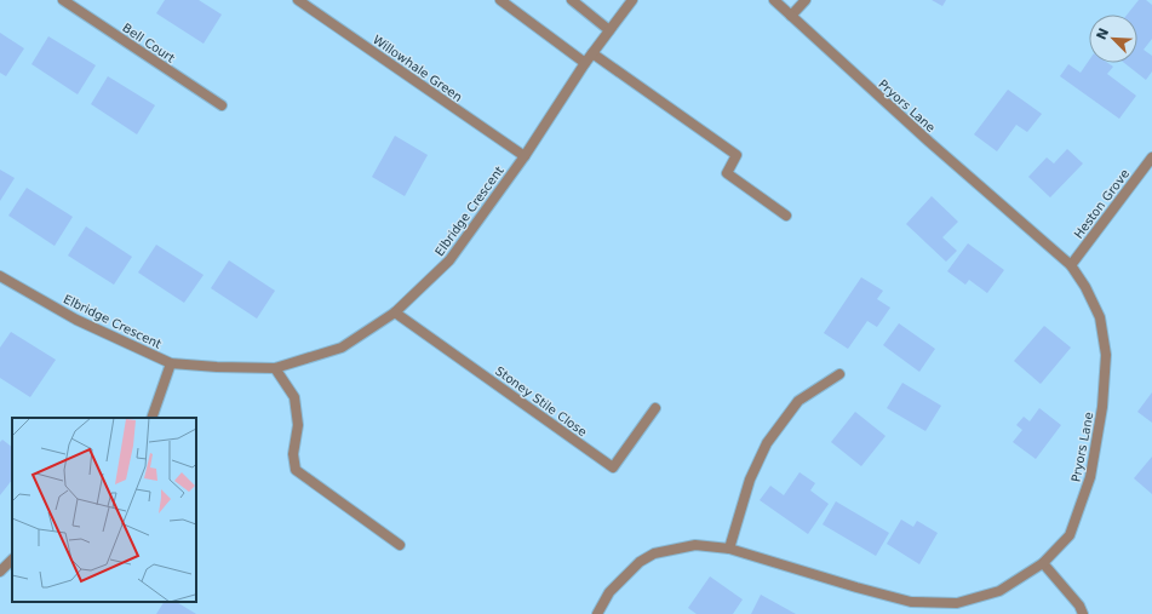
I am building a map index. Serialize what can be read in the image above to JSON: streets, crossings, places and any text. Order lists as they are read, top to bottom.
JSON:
{
  "streets": {
    "street": [
      "Bell Court",
      "Willowhale Green",
      "Pryors Lane",
      "Heston Grove",
      "Elbridge Crescent",
      "Stoney Stile Close"
    ]
  },
  "crossings": [
    ["Willowhale Green", "Elbridge Crescent"],
    ["Pryors Lane", "Heston Grove"],
    ["Elbridge Crescent", "Stoney Stile Close"]
  ],
  "north": "top left"
}
